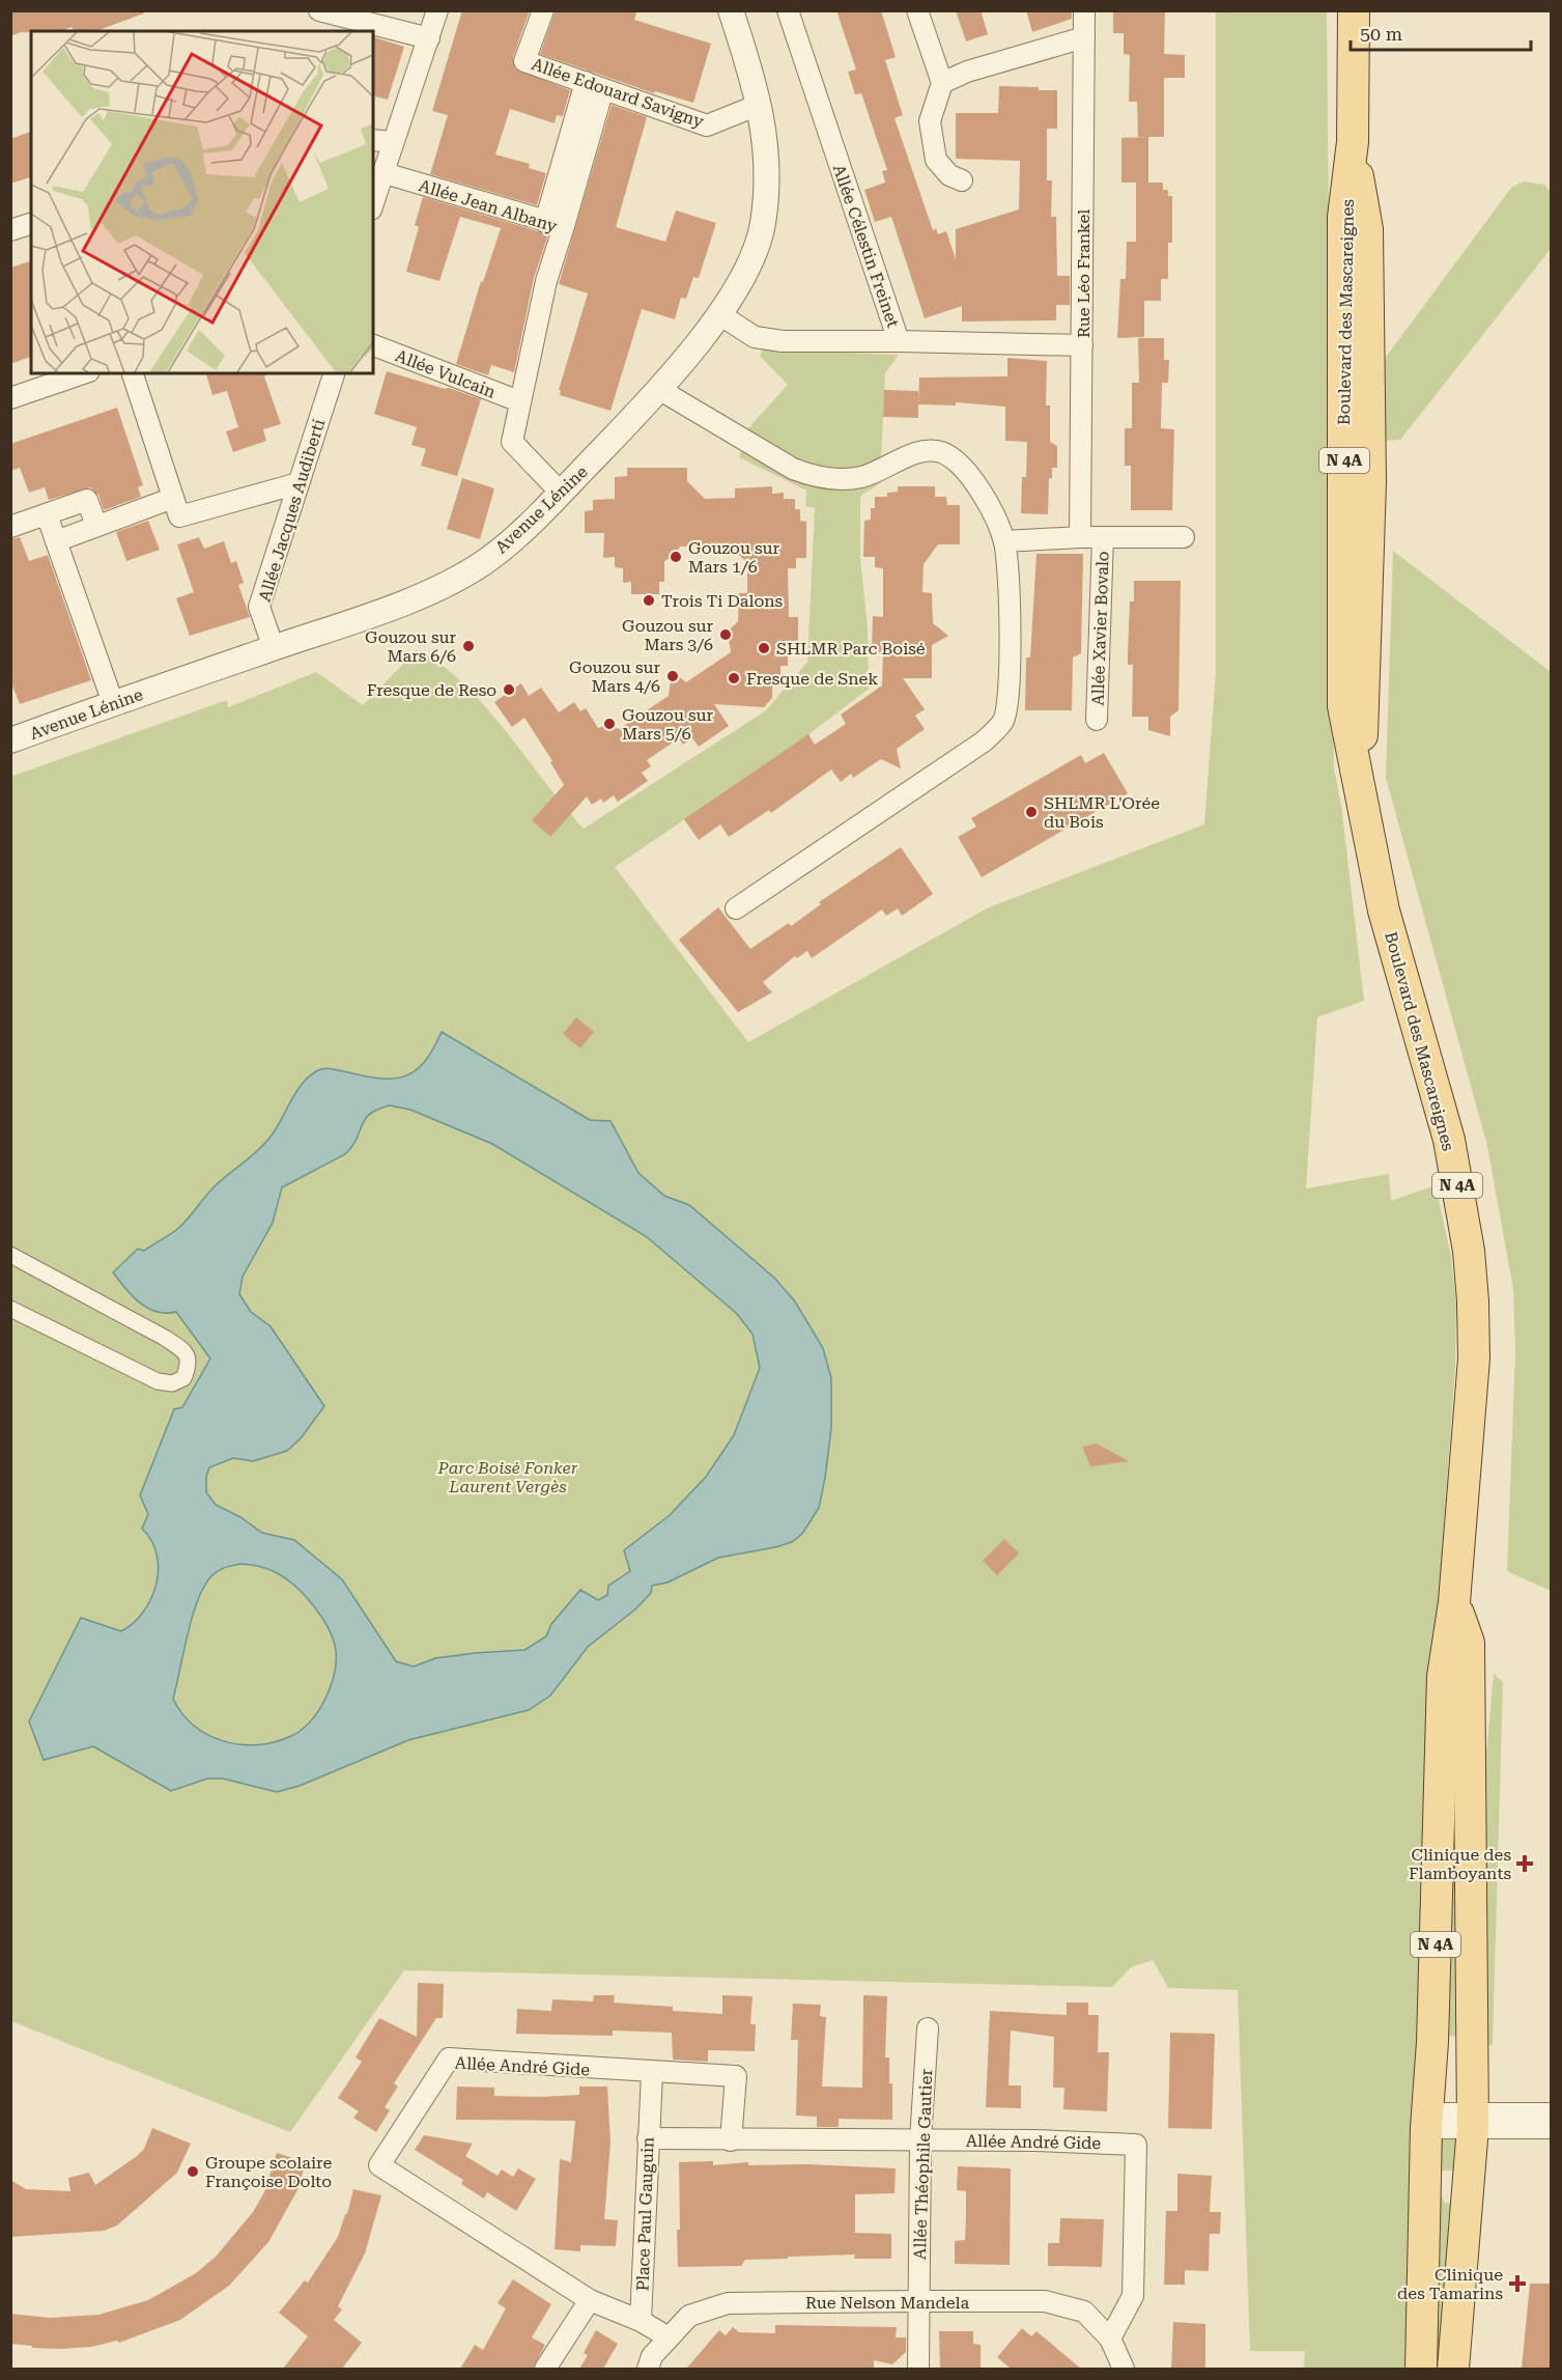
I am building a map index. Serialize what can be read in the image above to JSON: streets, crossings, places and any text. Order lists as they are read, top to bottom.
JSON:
{
  "streets": {
    "main road": ["Boulevard des Mascareignes", "N 4A"],
    "street": [
      "Allée Edouard Savigny",
      "Allée Jean Albany",
      "Allée Célestin Freinet",
      "Rue Léo Frankel",
      "Allée Vulcain",
      "Avenue Lénine",
      "Allée Jacques Audiberti",
      "Allée Xavier Bovalo",
      "Allée André Gide",
      "Allée Théophile Gautier",
      "Place Paul Gauguin",
      "Rue Nelson Mandela"
    ]
  },
  "crossings": [
    ["Allée Edouard Savigny", "Avenue Lénine"],
    ["Allée Jean Albany", "Allée Vulcain"],
    ["Allée Jean Albany", "Avenue Lénine"],
    ["Allée Célestin Freinet", "Rue Léo Frankel"],
    ["Rue Léo Frankel", "Allée Xavier Bovalo"],
    ["Boulevard des Mascareignes", "N 4A"],
    ["Avenue Lénine", "Allée Jacques Audiberti"],
    ["Allée André Gide", "Allée Théophile Gautier"],
    ["Allée André Gide", "Place Paul Gauguin"],
    ["Allée André Gide", "Rue Nelson Mandela"],
    ["Allée Théophile Gautier", "Rue Nelson Mandela"]
  ],
  "parks": ["Parc Boisé Fonker Laurent Vergès"],
  "places": {
    "other": [
      "Gouzou sur Mars 1/6",
      "Trois Ti Dalons",
      "Gouzou sur Mars 3/6",
      "Gouzou sur Mars 6/6",
      "SHLMR Parc Boisé",
      "Gouzou sur Mars 4/6",
      "Fresque de Snek",
      "Fresque de Reso",
      "Gouzou sur Mars 5/6",
      "SHLMR L'Orée du Bois",
      "Groupe scolaire Françoise Dolto"
    ],
    "health": ["Clinique des Flamboyants", "Clinique des Tamarins"]
  },
  "scale_bar": "50 m"
}
